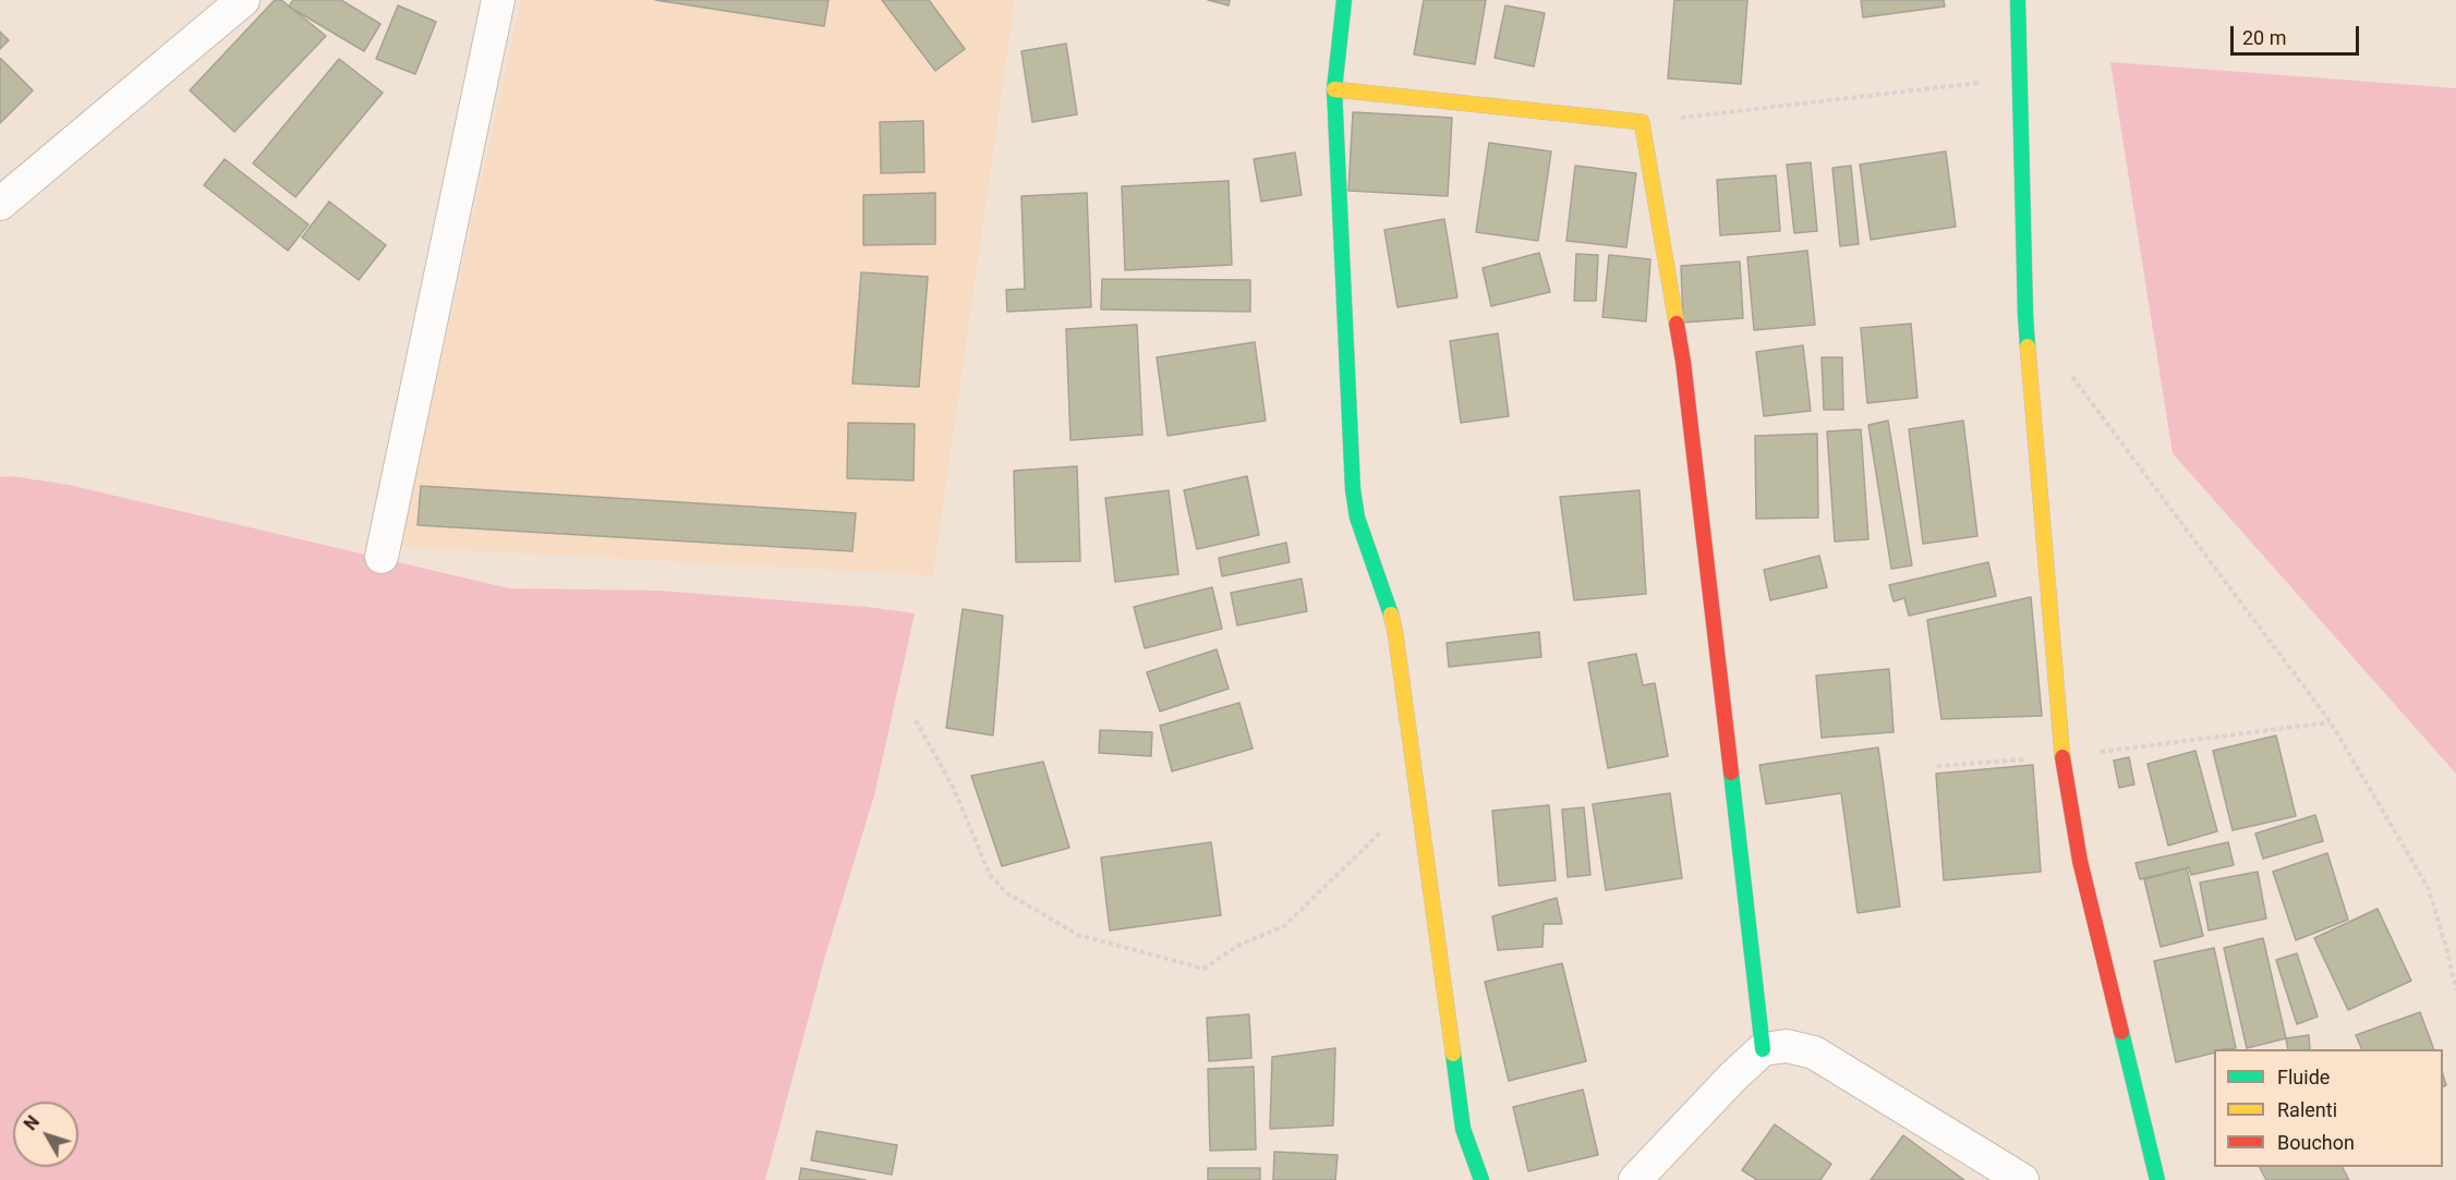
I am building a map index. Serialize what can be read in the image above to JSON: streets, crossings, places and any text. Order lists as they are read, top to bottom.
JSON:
{
  "legend": ["Fluide", "Ralenti", "Bouchon"],
  "scale_bar": "20 m",
  "north": "top left"
}
